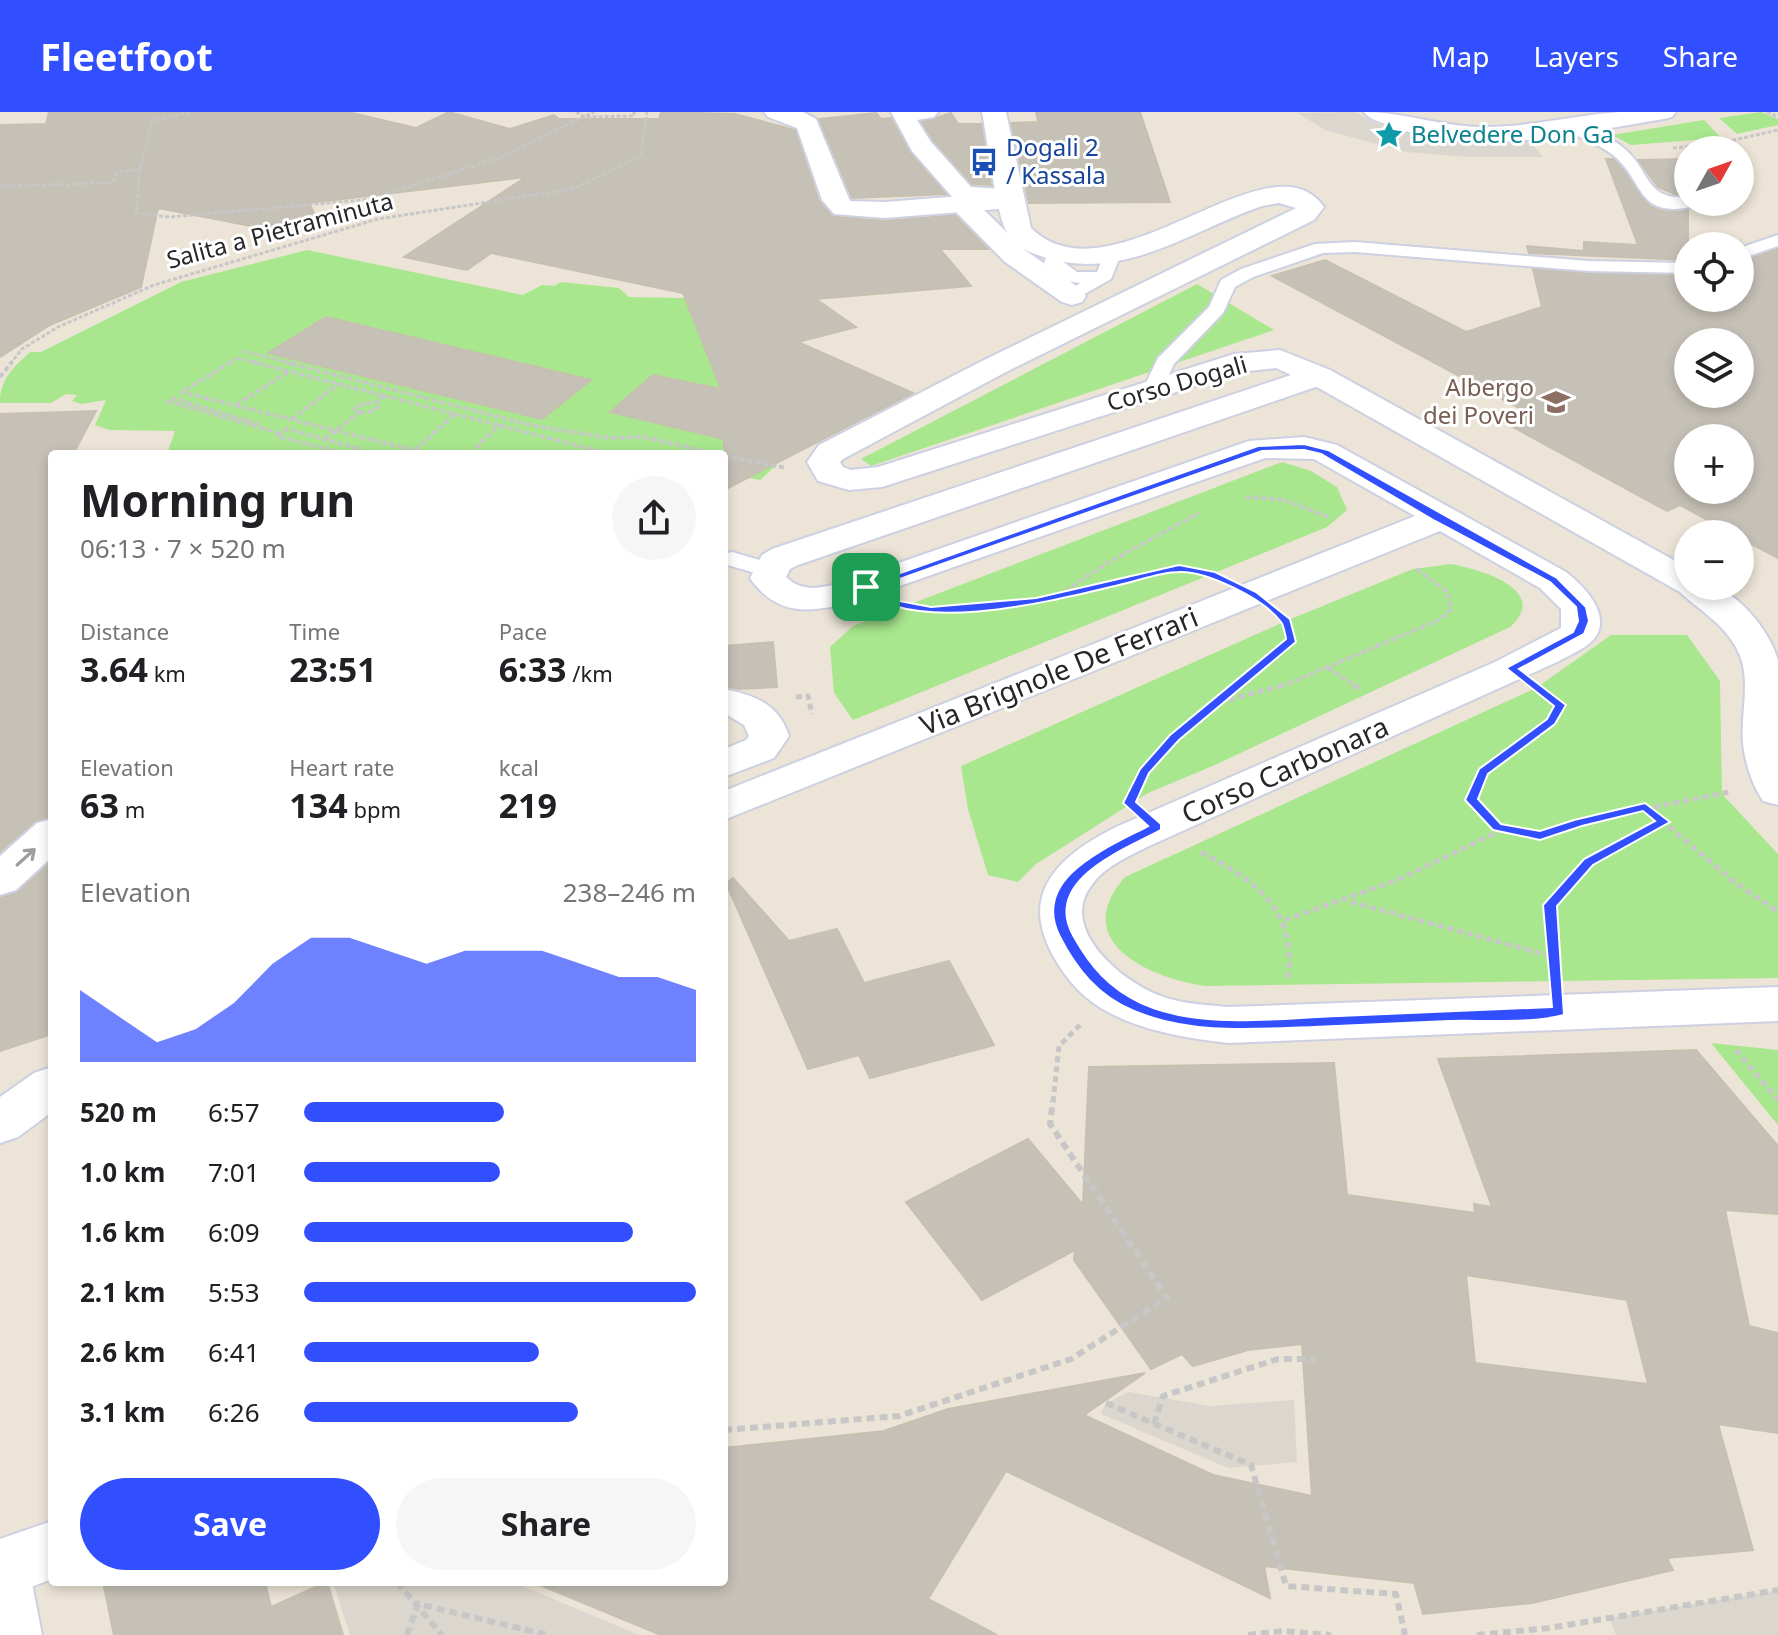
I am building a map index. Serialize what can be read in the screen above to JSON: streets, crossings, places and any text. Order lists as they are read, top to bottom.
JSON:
{
  "streets": {
    "street": ["Corso Dogali", "Via Brignole De Ferrari", "Corso Carbonara"],
    "path": ["Salita a Pietraminuta"]
  },
  "crossings": [
    ["Via Brignole De Ferrari", "Corso Carbonara"]
  ],
  "places": {
    "place": ["Belvedere Don Ga"],
    "bus stop": ["Dogali 2 / Kassala"],
    "school or university": ["Albergo dei Poveri"]
  },
  "north": "top right",
  "page": {
    "header": "Fleetfoot",
    "nav": ["Map", "Layers", "Share"],
    "map_buttons": ["+", "−"],
    "heading": ["Morning run", "06:13 · 7 × 520 m"],
    "stats": [
      ["Distance", "3.64 km"],
      ["Time", "23:51"],
      ["Pace", "6:33 /km"],
      ["Elevation", "63 m"],
      ["Heart rate", "134 bpm"],
      ["kcal", "219"]
    ],
    "chart": ["Elevation", "238–246 m"],
    "list": [
      {
        "name": "520 m",
        "note": "6:57"
      },
      {
        "name": "1.0 km",
        "note": "7:01"
      },
      {
        "name": "1.6 km",
        "note": "6:09"
      },
      {
        "name": "2.1 km",
        "note": "5:53"
      },
      {
        "name": "2.6 km",
        "note": "6:41"
      },
      {
        "name": "3.1 km",
        "note": "6:26"
      }
    ],
    "buttons": ["Save", "Share"]
  }
}
